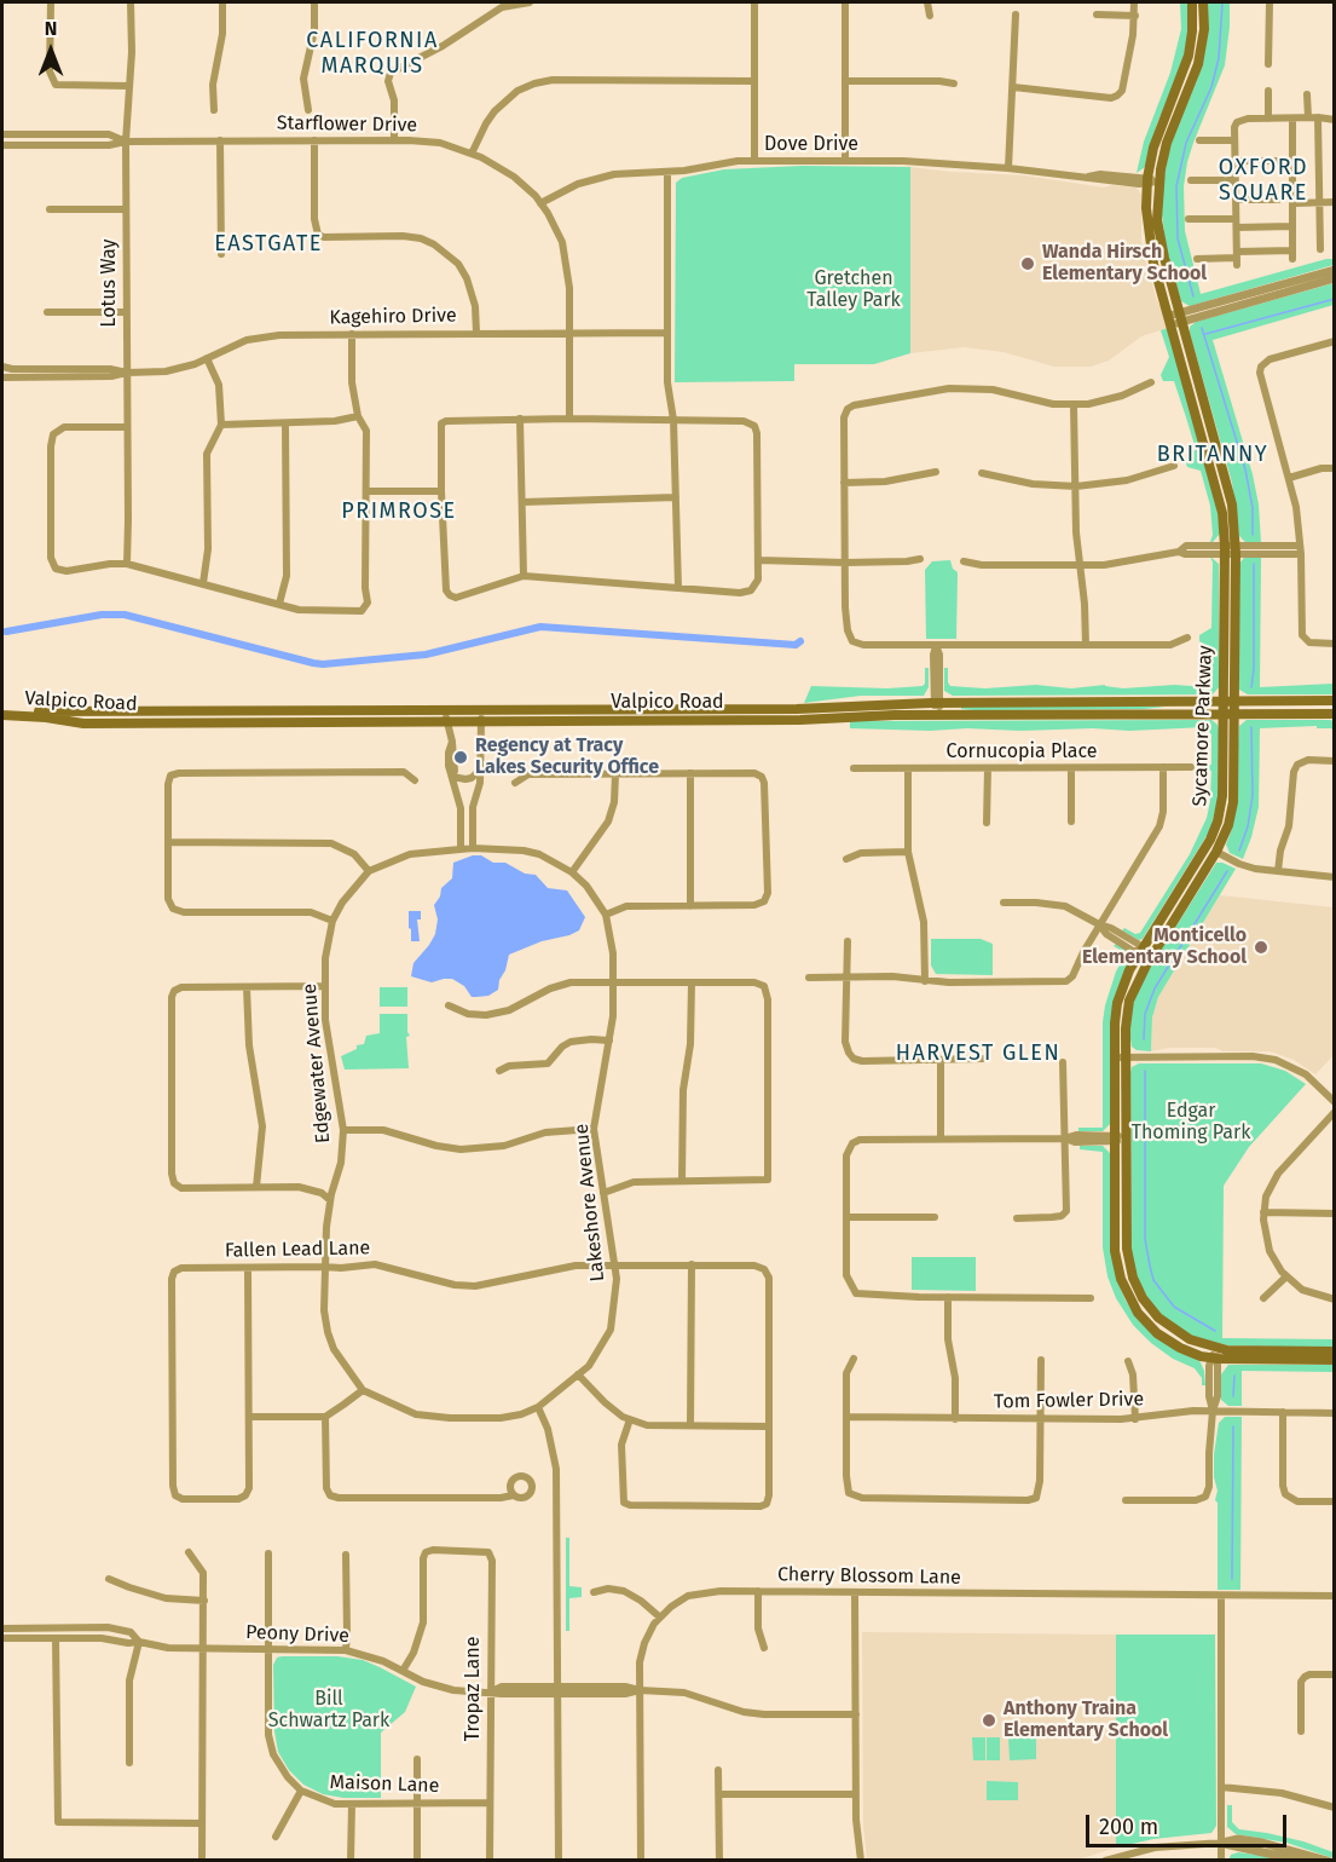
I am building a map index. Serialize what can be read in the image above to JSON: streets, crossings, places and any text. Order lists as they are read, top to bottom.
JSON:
{
  "streets": {
    "main road": ["Valpico Road", "Sycamore Parkway"],
    "street": [
      "Starflower Drive",
      "Dove Drive",
      "Lotus Way",
      "Kagehiro Drive",
      "Cornucopia Place",
      "Edgewater Avenue",
      "Lakeshore Avenue",
      "Fallen Lead Lane",
      "Tom Fowler Drive",
      "Cherry Blossom Lane",
      "Peony Drive",
      "Tropaz Lane",
      "Maison Lane"
    ]
  },
  "crossings": [
    ["Starflower Drive", "Dove Drive"],
    ["Starflower Drive", "Lotus Way"],
    ["Starflower Drive", "Kagehiro Drive"],
    ["Dove Drive", "Sycamore Parkway"],
    ["Lotus Way", "Kagehiro Drive"],
    ["Valpico Road", "Sycamore Parkway"],
    ["Edgewater Avenue", "Lakeshore Avenue"],
    ["Edgewater Avenue", "Fallen Lead Lane"],
    ["Lakeshore Avenue", "Fallen Lead Lane"],
    ["Peony Drive", "Tropaz Lane"],
    ["Peony Drive", "Maison Lane"],
    ["Tropaz Lane", "Maison Lane"]
  ],
  "districts": [
    "CALIFORNIA MARQUIS",
    "OXFORD SQUARE",
    "EASTGATE",
    "BRITANNY",
    "PRIMROSE",
    "HARVEST GLEN"
  ],
  "parks": ["Gretchen Talley Park", "Edgar Thoming Park", "Bill Schwartz Park"],
  "places": [
    "Wanda Hirsch Elementary School",
    "Regency at Tracy Lakes Security Office",
    "Monticello Elementary School",
    "Anthony Traina Elementary School"
  ],
  "scale_bar": "200 m",
  "north": "top"
}
